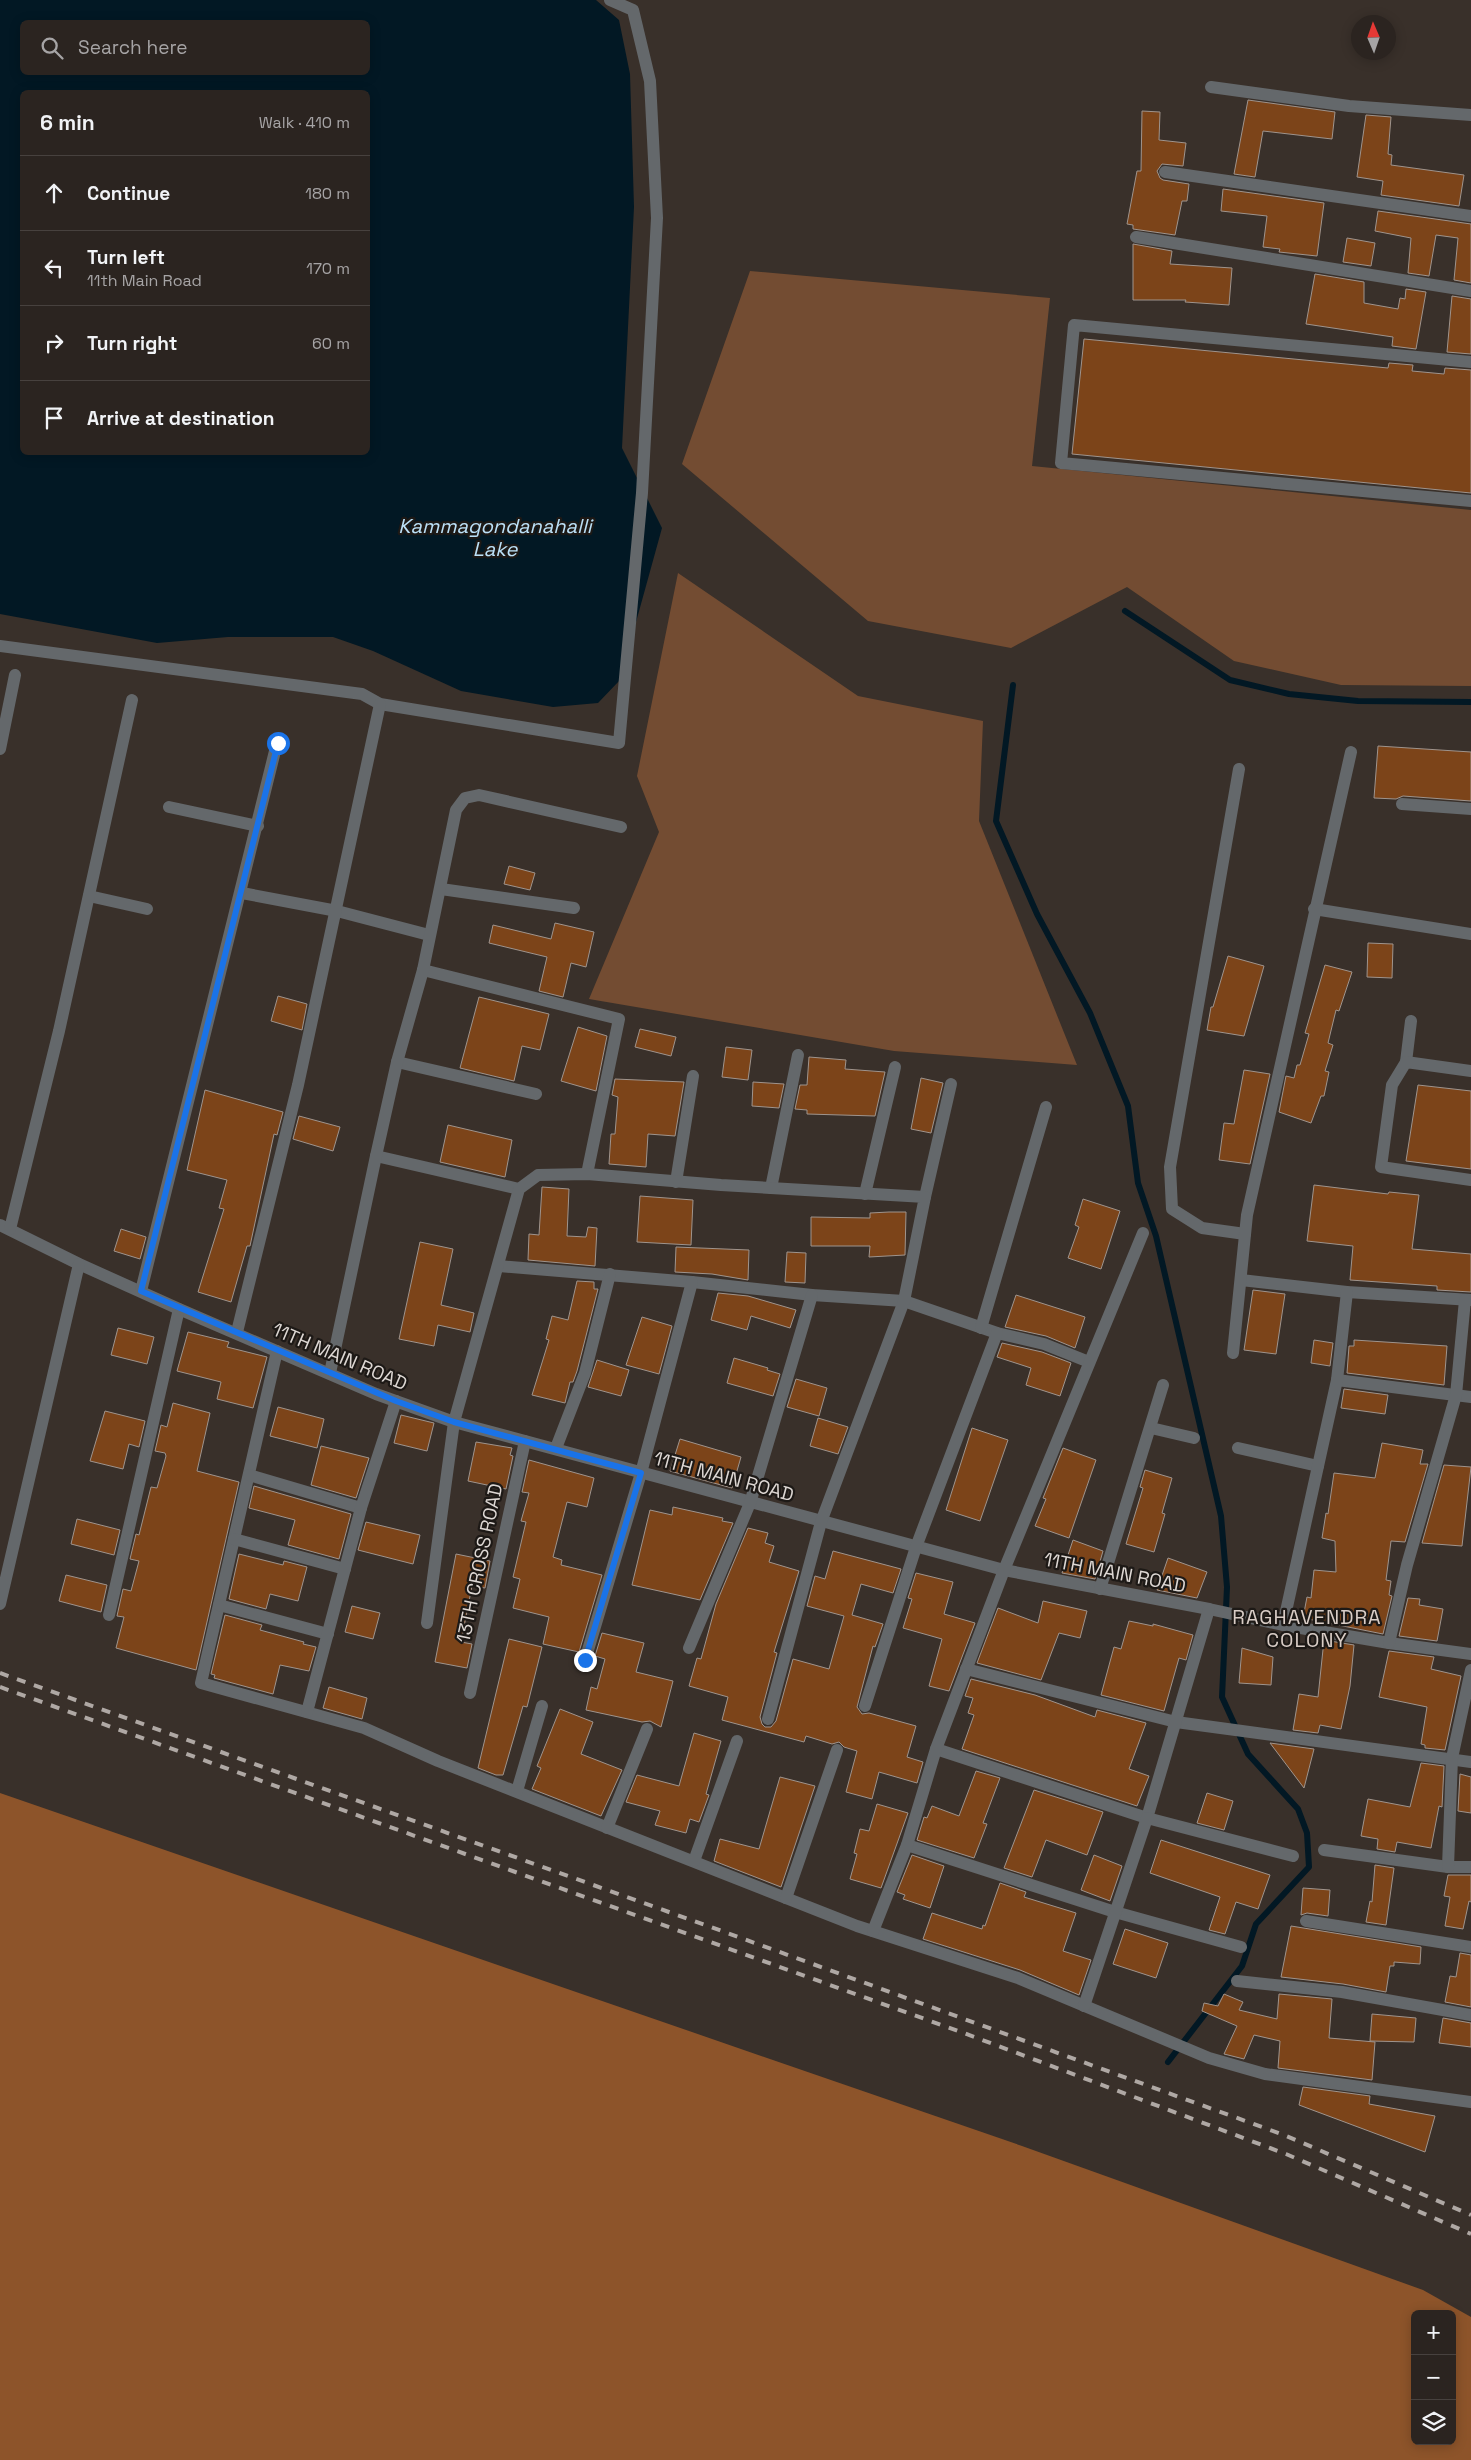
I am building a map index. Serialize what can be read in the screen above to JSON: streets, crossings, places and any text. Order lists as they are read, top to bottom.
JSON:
{
  "streets": {
    "street": ["11TH MAIN ROAD", "13TH CROSS ROAD"]
  },
  "crossings": [
    ["11TH MAIN ROAD", "13TH CROSS ROAD"]
  ],
  "districts": ["RAGHAVENDRA COLONY"],
  "water": ["Kammagondanahalli Lake"],
  "north": "top",
  "page": {
    "search": "Search here",
    "heading": ["6 min", "Walk · 410 m"],
    "list": [
      ["Continue", "180 m"],
      ["Turn left", "11th Main Road", "170 m"],
      ["Turn right", "60 m"],
      "Arrive at destination"
    ],
    "map_buttons": ["+", "−"]
  }
}
